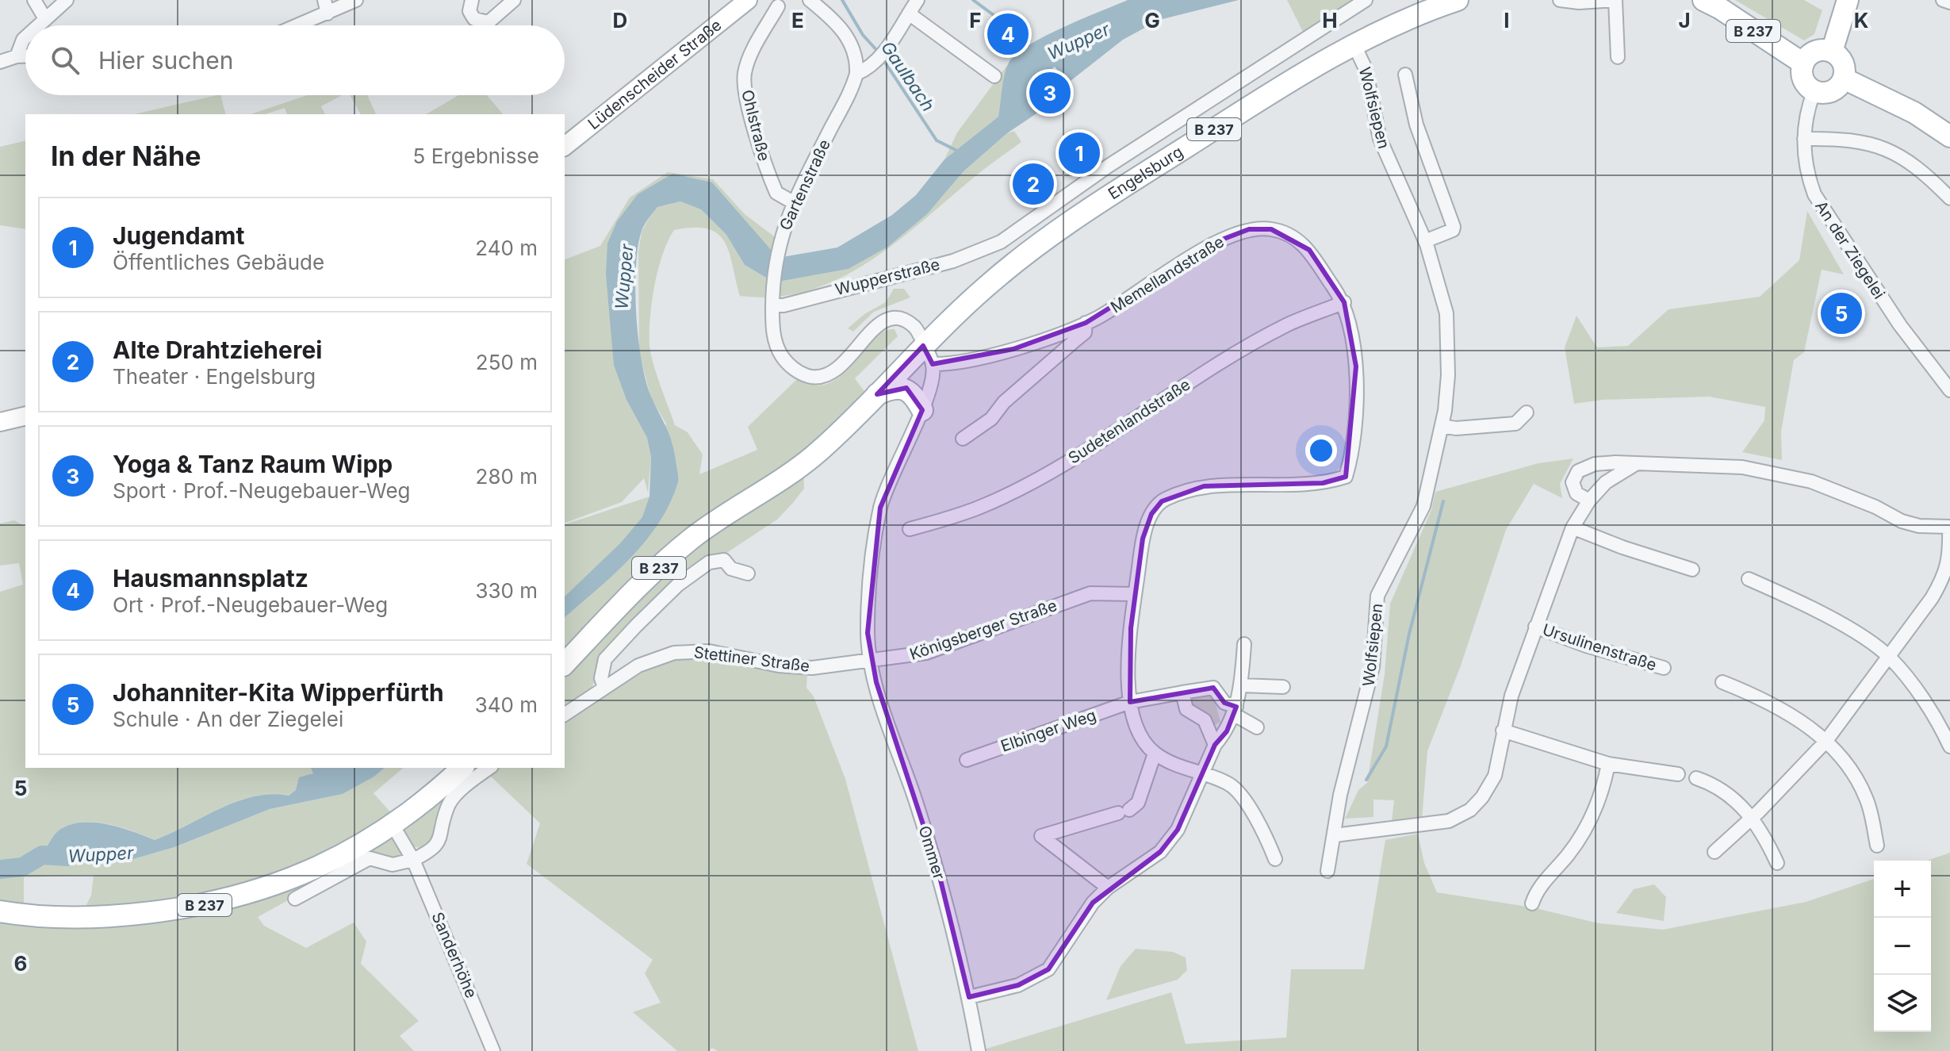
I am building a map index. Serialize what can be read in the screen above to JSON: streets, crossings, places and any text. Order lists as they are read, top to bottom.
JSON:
{
  "streets": {
    "main road": ["B 237", "Lüdenscheider Straße", "Engelsburg"],
    "street": [
      "Wolfsiepen",
      "Ohlstraße",
      "Gartenstraße",
      "An der Ziegelei",
      "Memellandstraße",
      "Wupperstraße",
      "Sudetenlandstraße",
      "Königsberger Straße",
      "Ursulinenstraße",
      "Stettiner Straße",
      "Elbinger Weg",
      "Ommer",
      "Sanderhöhe"
    ]
  },
  "crossings": [
    ["B 237", "Engelsburg"],
    ["B 237", "Gartenstraße"],
    ["B 237", "An der Ziegelei"],
    ["B 237", "Memellandstraße"],
    ["Wolfsiepen", "Engelsburg"],
    ["Wolfsiepen", "Ursulinenstraße"],
    ["Ohlstraße", "Gartenstraße"],
    ["Engelsburg", "Gartenstraße"],
    ["Engelsburg", "Memellandstraße"],
    ["Gartenstraße", "Memellandstraße"],
    ["Gartenstraße", "Wupperstraße"],
    ["Memellandstraße", "Sudetenlandstraße"],
    ["Memellandstraße", "Königsberger Straße"],
    ["Königsberger Straße", "Stettiner Straße"],
    ["Königsberger Straße", "Ommer"],
    ["Stettiner Straße", "Ommer"]
  ],
  "water": ["Wupper", "Gaulbach"],
  "page": {
    "pins": [
      "4",
      "3",
      "1",
      "2",
      "5"
    ],
    "search": "Hier suchen",
    "heading": ["In der Nähe", "5 Ergebnisse"],
    "list": [
      {
        "mark": "1",
        "name": "Jugendamt",
        "note": "Öffentliches Gebäude",
        "value": "240 m"
      },
      {
        "mark": "2",
        "name": "Alte Drahtzieherei",
        "note": "Theater · Engelsburg",
        "value": "250 m"
      },
      {
        "mark": "3",
        "name": "Yoga & Tanz Raum Wipp",
        "note": "Sport · Prof.-Neugebauer-Weg",
        "value": "280 m"
      },
      {
        "mark": "4",
        "name": "Hausmannsplatz",
        "note": "Ort · Prof.-Neugebauer-Weg",
        "value": "330 m"
      },
      {
        "mark": "5",
        "name": "Johanniter-Kita Wipperfürth",
        "note": "Schule · An der Ziegelei",
        "value": "340 m"
      }
    ],
    "map_buttons": ["+", "−"]
  },
  "grid": {
    "columns": [
      "D",
      "E",
      "F",
      "G",
      "H",
      "I",
      "J",
      "K"
    ],
    "rows": ["5", "6"]
  }
}
